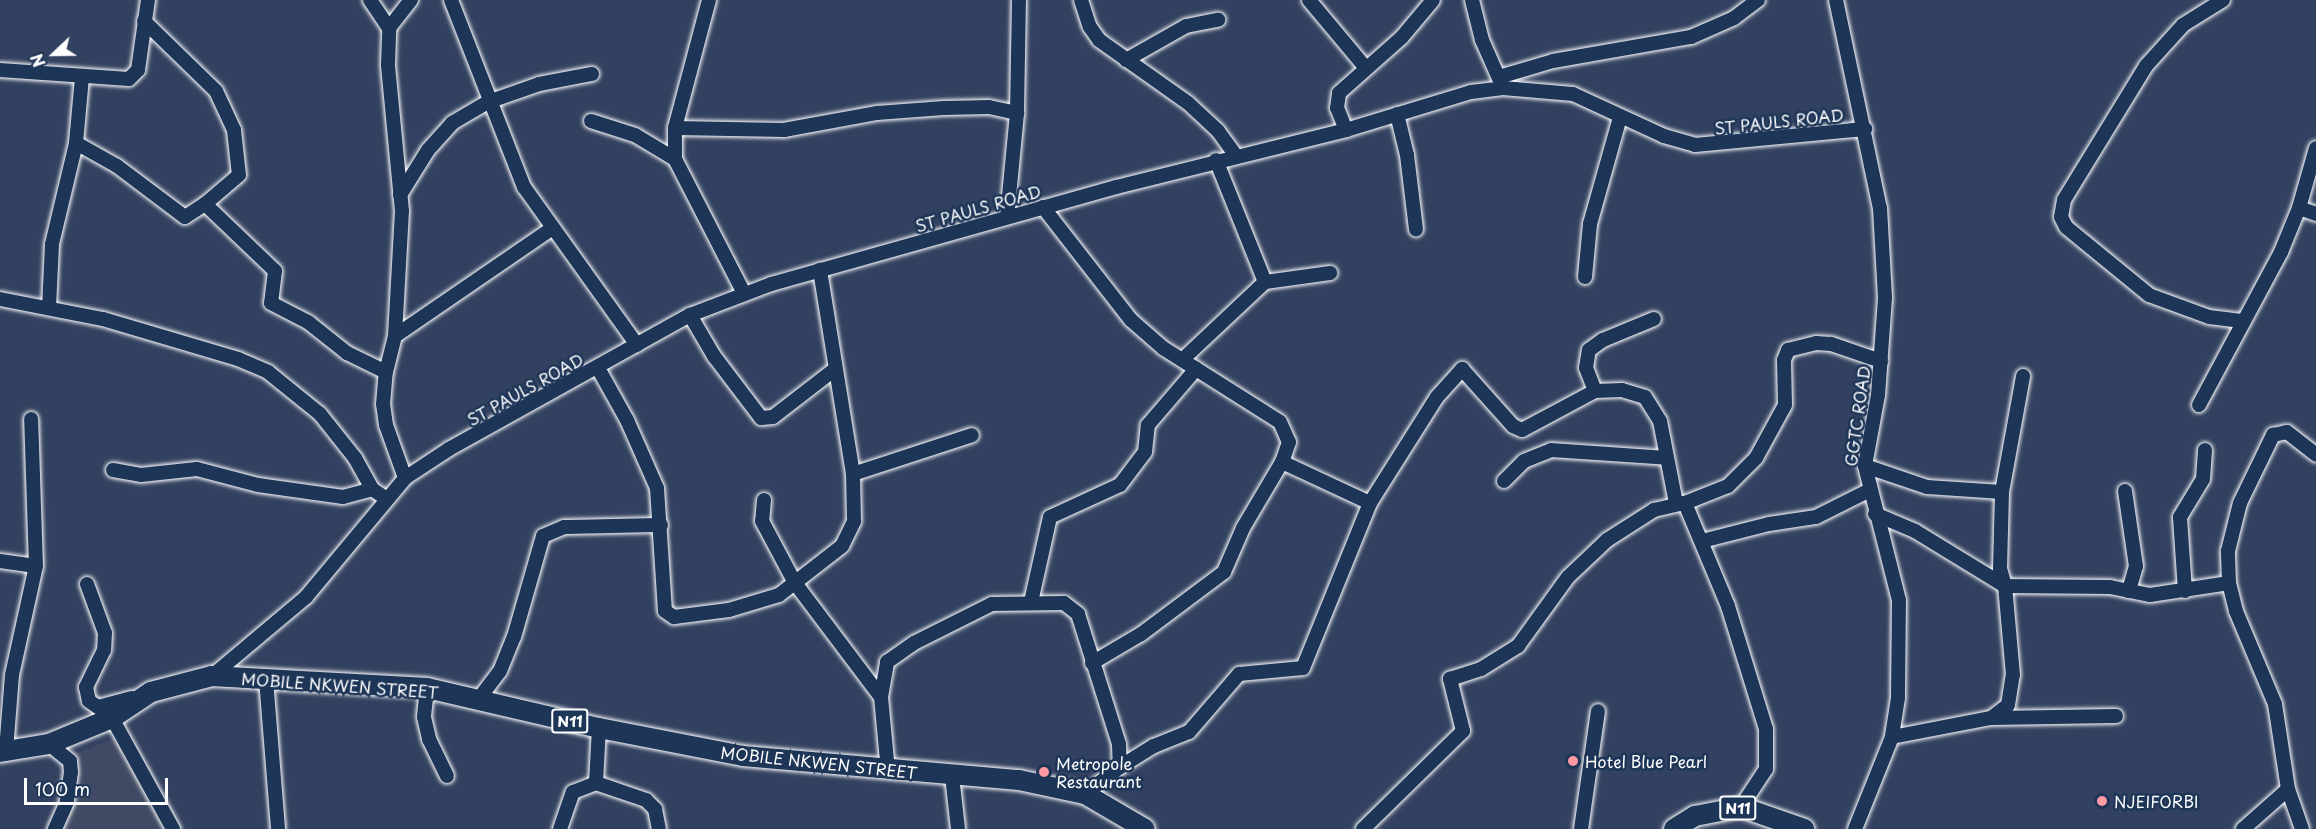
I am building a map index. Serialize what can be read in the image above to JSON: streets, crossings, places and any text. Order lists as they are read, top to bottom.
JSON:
{
  "streets": {
    "highway": ["MOBILE NKWEN STREET", "N11"],
    "street": ["ST PAULS ROAD", "GGTC ROAD"]
  },
  "crossings": [
    ["ST PAULS ROAD", "GGTC ROAD"],
    ["ST PAULS ROAD", "MOBILE NKWEN STREET"]
  ],
  "places": ["Hotel Blue Pearl", "Metropole Restaurant", "NJEIFORBI"],
  "scale_bar": "100 m",
  "north": "left"
}
